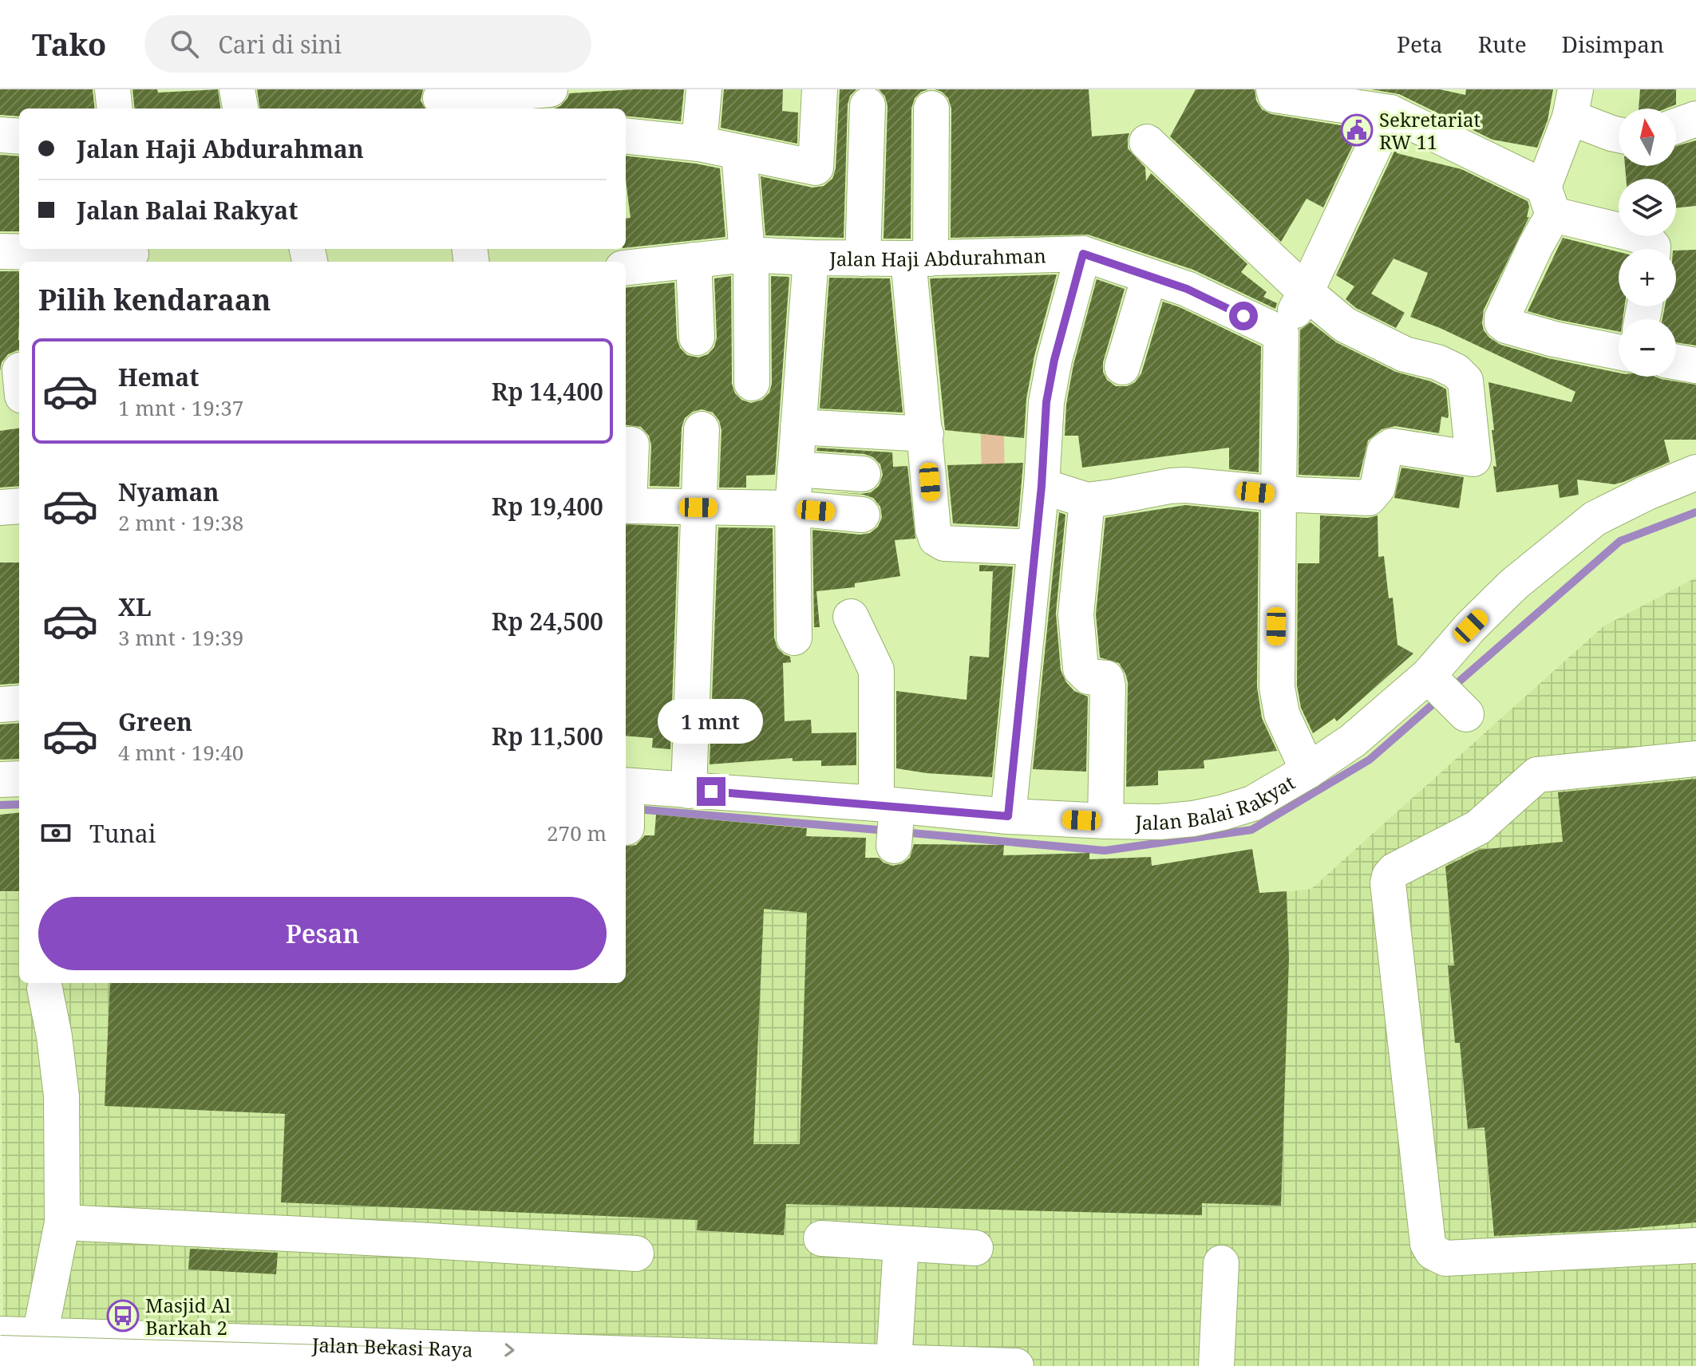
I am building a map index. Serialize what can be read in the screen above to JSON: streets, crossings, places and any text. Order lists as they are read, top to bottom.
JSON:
{
  "streets": {
    "main road": ["Jalan Haji Abdurahman", "Jalan Balai Rakyat", "Jalan Bekasi Raya"]
  },
  "places": {
    "public building": ["Sekretariat RW 11"],
    "bus stop": ["Masjid Al Barkah 2"]
  },
  "north": "top",
  "page": {
    "header": "Tako",
    "search": "Cari di sini",
    "nav": ["Peta", "Rute", "Disimpan"],
    "map_buttons": ["+", "−"],
    "banner": ["Jalan Haji Abdurahman", "Jalan Balai Rakyat"],
    "heading": "Pilih kendaraan",
    "list": [
      {
        "name": "Hemat",
        "note": "1 mnt · 19:37",
        "value": "Rp 14,400"
      },
      {
        "name": "Nyaman",
        "note": "2 mnt · 19:38",
        "value": "Rp 19,400"
      },
      {
        "name": "XL",
        "note": "3 mnt · 19:39",
        "value": "Rp 24,500"
      },
      {
        "name": "Green",
        "note": "4 mnt · 19:40",
        "value": "Rp 11,500"
      }
    ],
    "bubble": "1 mnt",
    "pay": ["Tunai", "270 m"],
    "buttons": "Pesan"
  }
}
